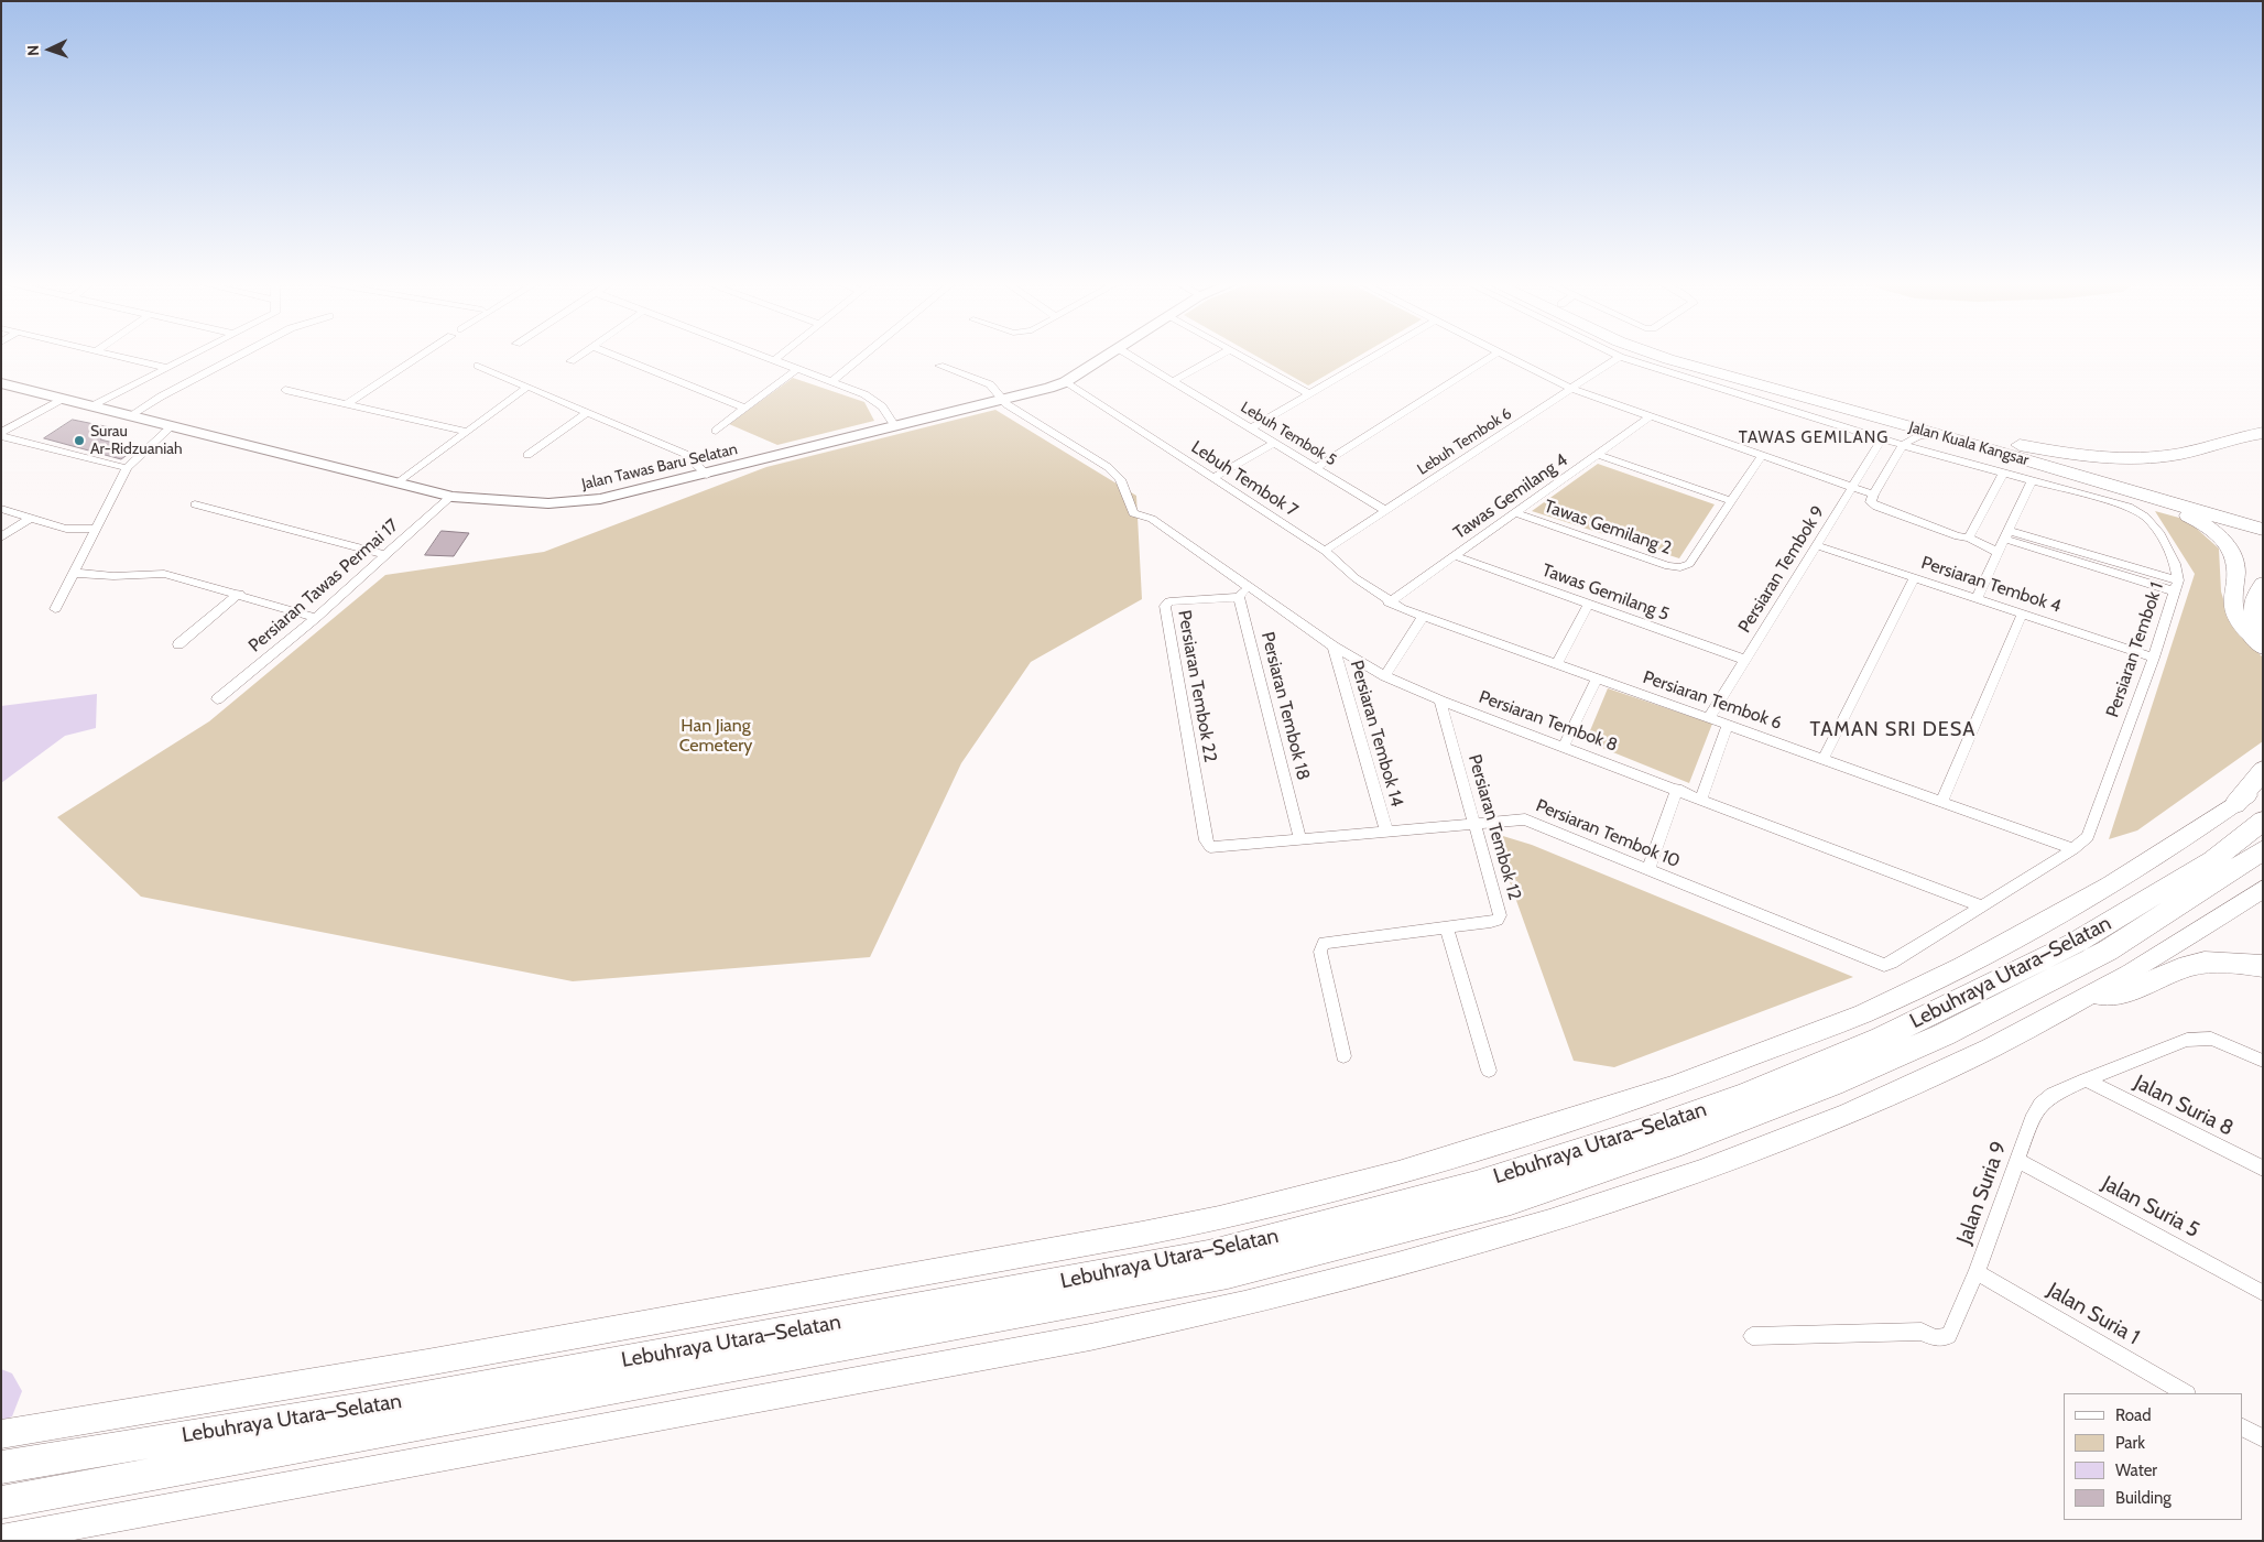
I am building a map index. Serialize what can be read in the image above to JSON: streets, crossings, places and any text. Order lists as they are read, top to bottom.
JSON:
{
  "streets": {
    "highway": ["Jalan Kuala Kangsar", "Lebuhraya Utara–Selatan"],
    "street": [
      "Lebuh Tembok 5",
      "Lebuh Tembok 6",
      "Jalan Tawas Baru Selatan",
      "Lebuh Tembok 7",
      "Tawas Gemilang 4",
      "Tawas Gemilang 2",
      "Persiaran Tembok 9",
      "Persiaran Tembok 4",
      "Persiaran Tawas Permai 17",
      "Tawas Gemilang 5",
      "Persiaran Tembok 1",
      "Persiaran Tembok 22",
      "Persiaran Tembok 6",
      "Persiaran Tembok 18",
      "Persiaran Tembok 8",
      "Persiaran Tembok 14",
      "Persiaran Tembok 12",
      "Persiaran Tembok 10",
      "Jalan Suria 8",
      "Jalan Suria 9",
      "Jalan Suria 5",
      "Jalan Suria 1"
    ]
  },
  "crossings": [
    ["Lebuh Tembok 5", "Lebuh Tembok 6"],
    ["Lebuh Tembok 6", "Lebuh Tembok 7"],
    ["Lebuh Tembok 6", "Persiaran Tembok 1"],
    ["Jalan Tawas Baru Selatan", "Lebuh Tembok 7"],
    ["Jalan Tawas Baru Selatan", "Persiaran Tawas Permai 17"],
    ["Jalan Tawas Baru Selatan", "Persiaran Tembok 8"],
    ["Lebuh Tembok 7", "Tawas Gemilang 4"],
    ["Lebuh Tembok 7", "Persiaran Tembok 6"],
    ["Tawas Gemilang 4", "Tawas Gemilang 2"],
    ["Tawas Gemilang 4", "Tawas Gemilang 5"],
    ["Tawas Gemilang 4", "Persiaran Tembok 6"],
    ["Persiaran Tembok 9", "Persiaran Tembok 4"],
    ["Persiaran Tembok 9", "Tawas Gemilang 5"],
    ["Persiaran Tembok 9", "Persiaran Tembok 1"],
    ["Persiaran Tembok 9", "Persiaran Tembok 6"],
    ["Persiaran Tembok 4", "Persiaran Tembok 1"],
    ["Persiaran Tembok 1", "Persiaran Tembok 6"],
    ["Persiaran Tembok 1", "Persiaran Tembok 8"],
    ["Persiaran Tembok 1", "Persiaran Tembok 10"],
    ["Persiaran Tembok 22", "Persiaran Tembok 18"],
    ["Persiaran Tembok 22", "Persiaran Tembok 10"],
    ["Persiaran Tembok 18", "Persiaran Tembok 10"],
    ["Persiaran Tembok 8", "Persiaran Tembok 14"],
    ["Persiaran Tembok 8", "Persiaran Tembok 12"],
    ["Persiaran Tembok 14", "Persiaran Tembok 10"],
    ["Persiaran Tembok 12", "Persiaran Tembok 10"],
    ["Jalan Suria 8", "Jalan Suria 9"],
    ["Jalan Suria 9", "Jalan Suria 5"],
    ["Jalan Suria 9", "Jalan Suria 1"]
  ],
  "districts": ["TAWAS GEMILANG", "TAMAN SRI DESA"],
  "parks": ["Han Jiang Cemetery"],
  "places": ["Surau Ar-Ridzuaniah"],
  "legend": [
    "Road",
    "Park",
    "Water",
    "Building"
  ],
  "north": "left"
}
